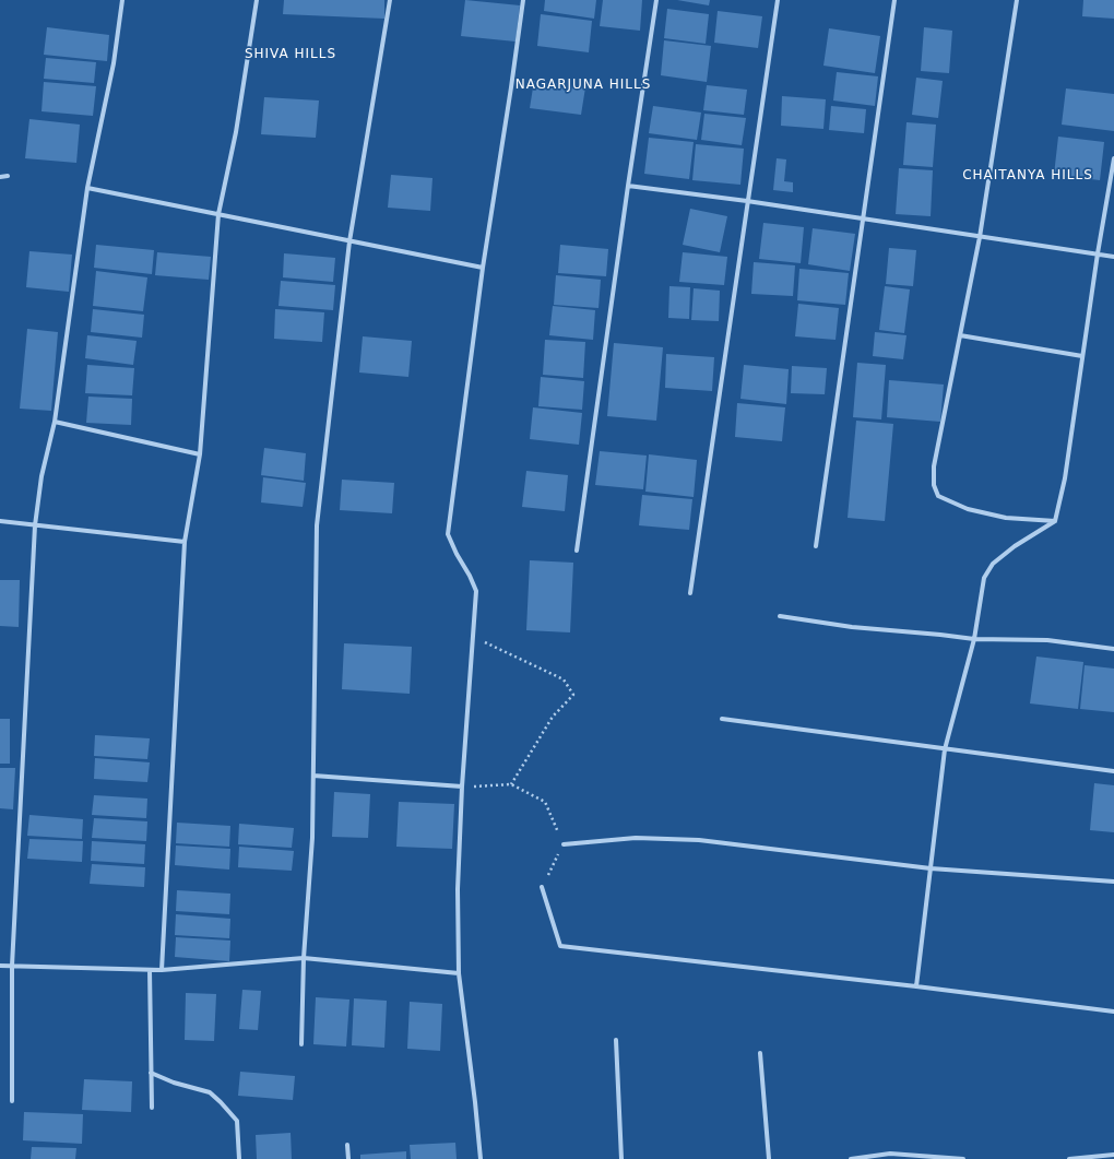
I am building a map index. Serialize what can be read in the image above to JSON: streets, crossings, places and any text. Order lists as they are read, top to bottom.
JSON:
{
  "districts": ["SHIVA HILLS", "NAGARJUNA HILLS", "CHAITANYA HILLS"]
}
